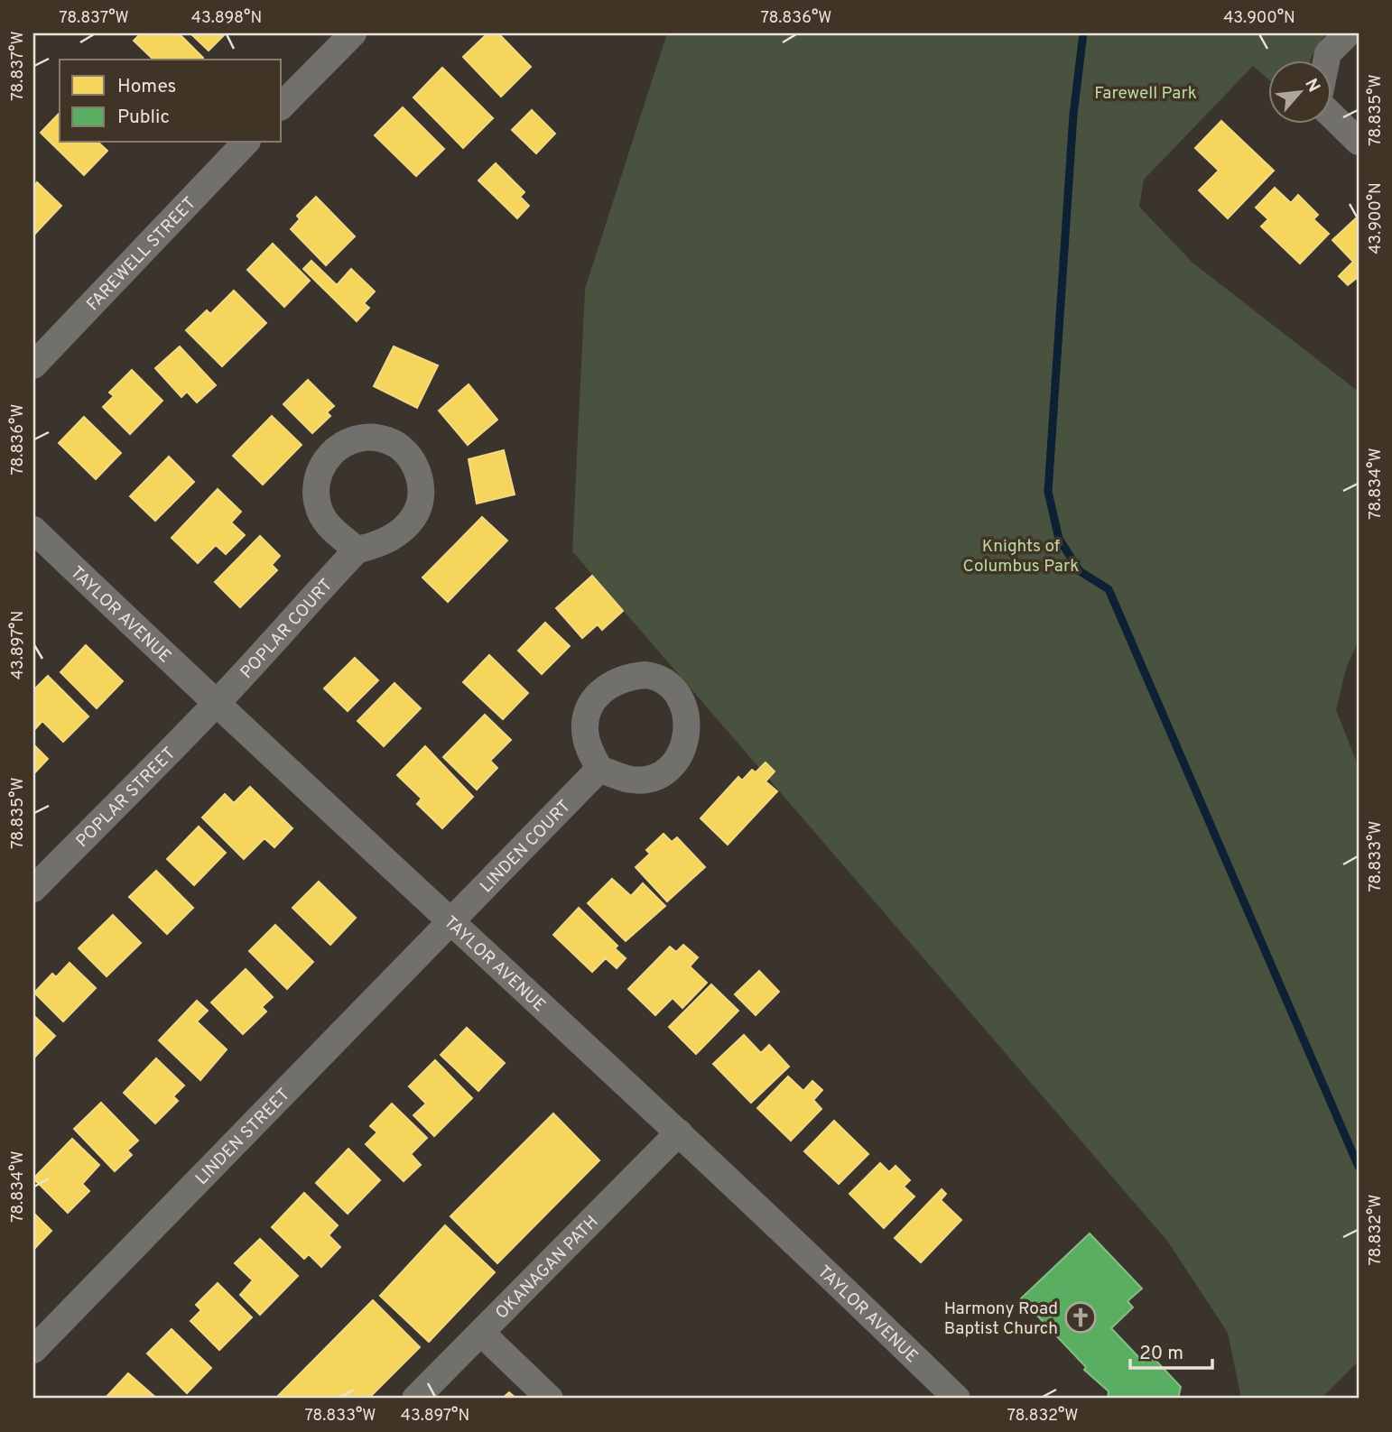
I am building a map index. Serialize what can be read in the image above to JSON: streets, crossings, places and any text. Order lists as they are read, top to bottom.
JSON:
{
  "streets": {
    "street": [
      "FAREWELL STREET",
      "TAYLOR AVENUE",
      "POPLAR COURT",
      "POPLAR STREET",
      "LINDEN COURT",
      "LINDEN STREET",
      "OKANAGAN PATH"
    ]
  },
  "crossings": [
    ["TAYLOR AVENUE", "POPLAR COURT"],
    ["TAYLOR AVENUE", "POPLAR STREET"],
    ["TAYLOR AVENUE", "LINDEN COURT"],
    ["TAYLOR AVENUE", "LINDEN STREET"],
    ["TAYLOR AVENUE", "OKANAGAN PATH"],
    ["POPLAR COURT", "POPLAR STREET"],
    ["LINDEN COURT", "LINDEN STREET"]
  ],
  "parks": ["Farewell Park", "Knights of Columbus Park"],
  "places": {
    "church": ["Harmony Road Baptist Church"]
  },
  "legend": ["Homes", "Public"],
  "scale_bar": "20 m",
  "north": "top right",
  "coordinates": [
    "78.837°W",
    "43.898°N",
    "78.836°W",
    "43.900°N",
    "78.835°W",
    "78.834°W",
    "43.897°N",
    "78.833°W",
    "78.832°W"
  ]
}
